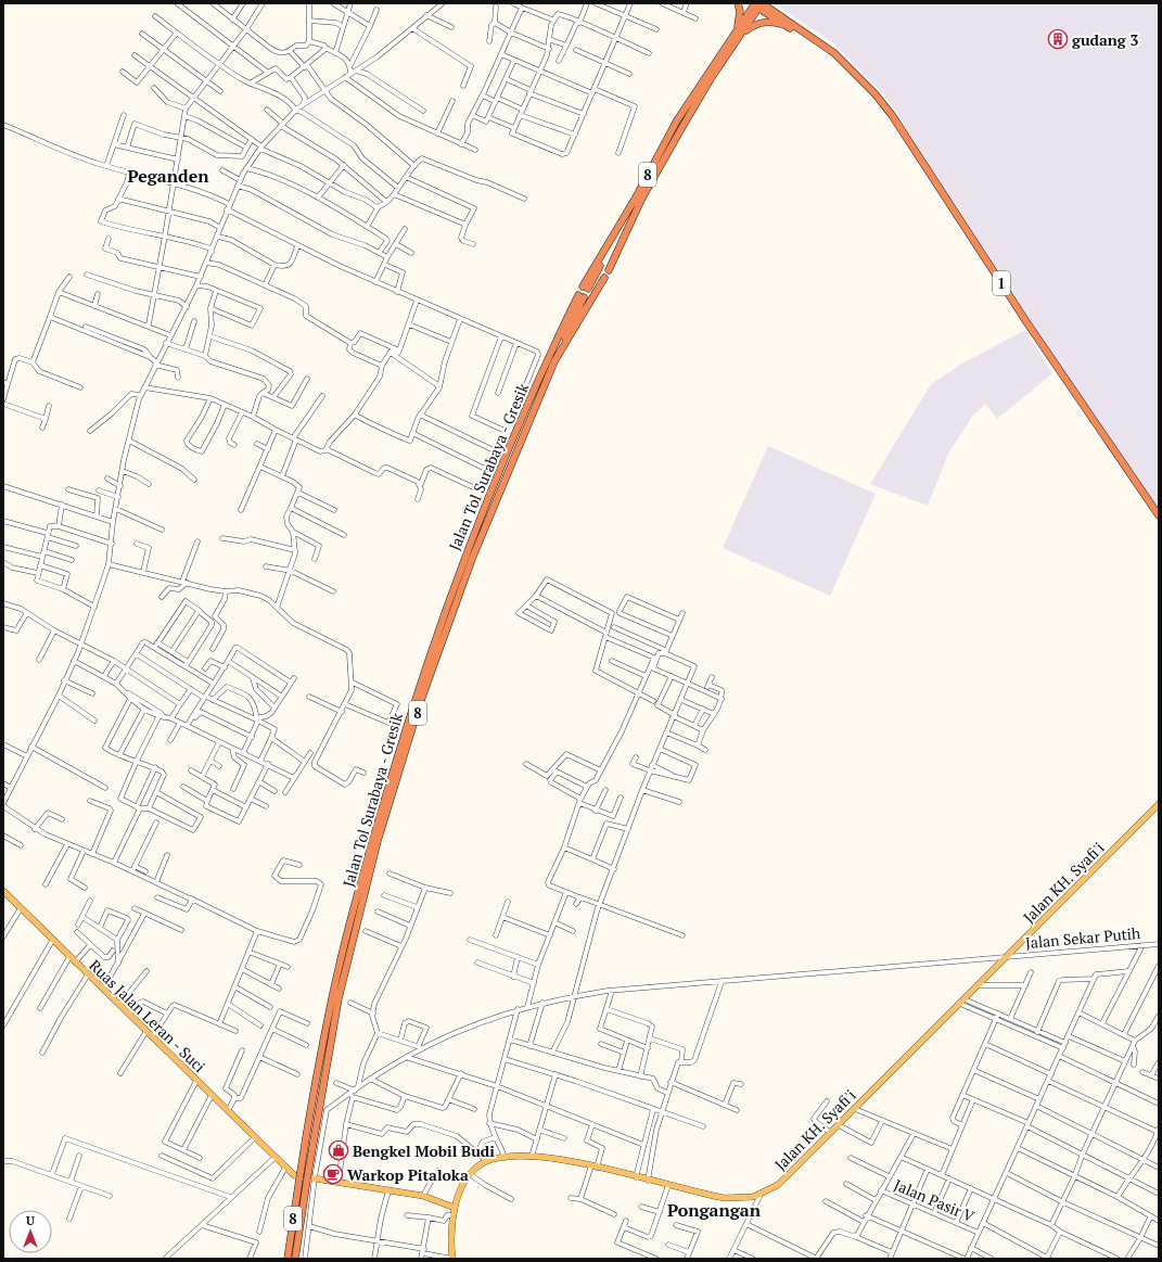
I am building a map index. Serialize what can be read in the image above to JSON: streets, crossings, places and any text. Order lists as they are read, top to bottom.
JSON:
{
  "streets": {
    "highway": ["8", "1", "Jalan Tol Surabaya - Gresik"],
    "main road": ["Jalan KH. Syafi'i", "Ruas Jalan Leran - Suci"],
    "street": ["Jalan Sekar Putih", "Jalan Pasir V"]
  },
  "crossings": [
    ["8", "1"],
    ["Jalan Tol Surabaya - Gresik", "Ruas Jalan Leran - Suci"],
    ["Jalan KH. Syafi'i", "Jalan Sekar Putih"]
  ],
  "districts": ["Peganden", "Pongangan"],
  "places": {
    "building": ["gudang 3"],
    "shop": ["Bengkel Mobil Budi"],
    "cafe": ["Warkop Pitaloka"]
  },
  "north": "top"
}
